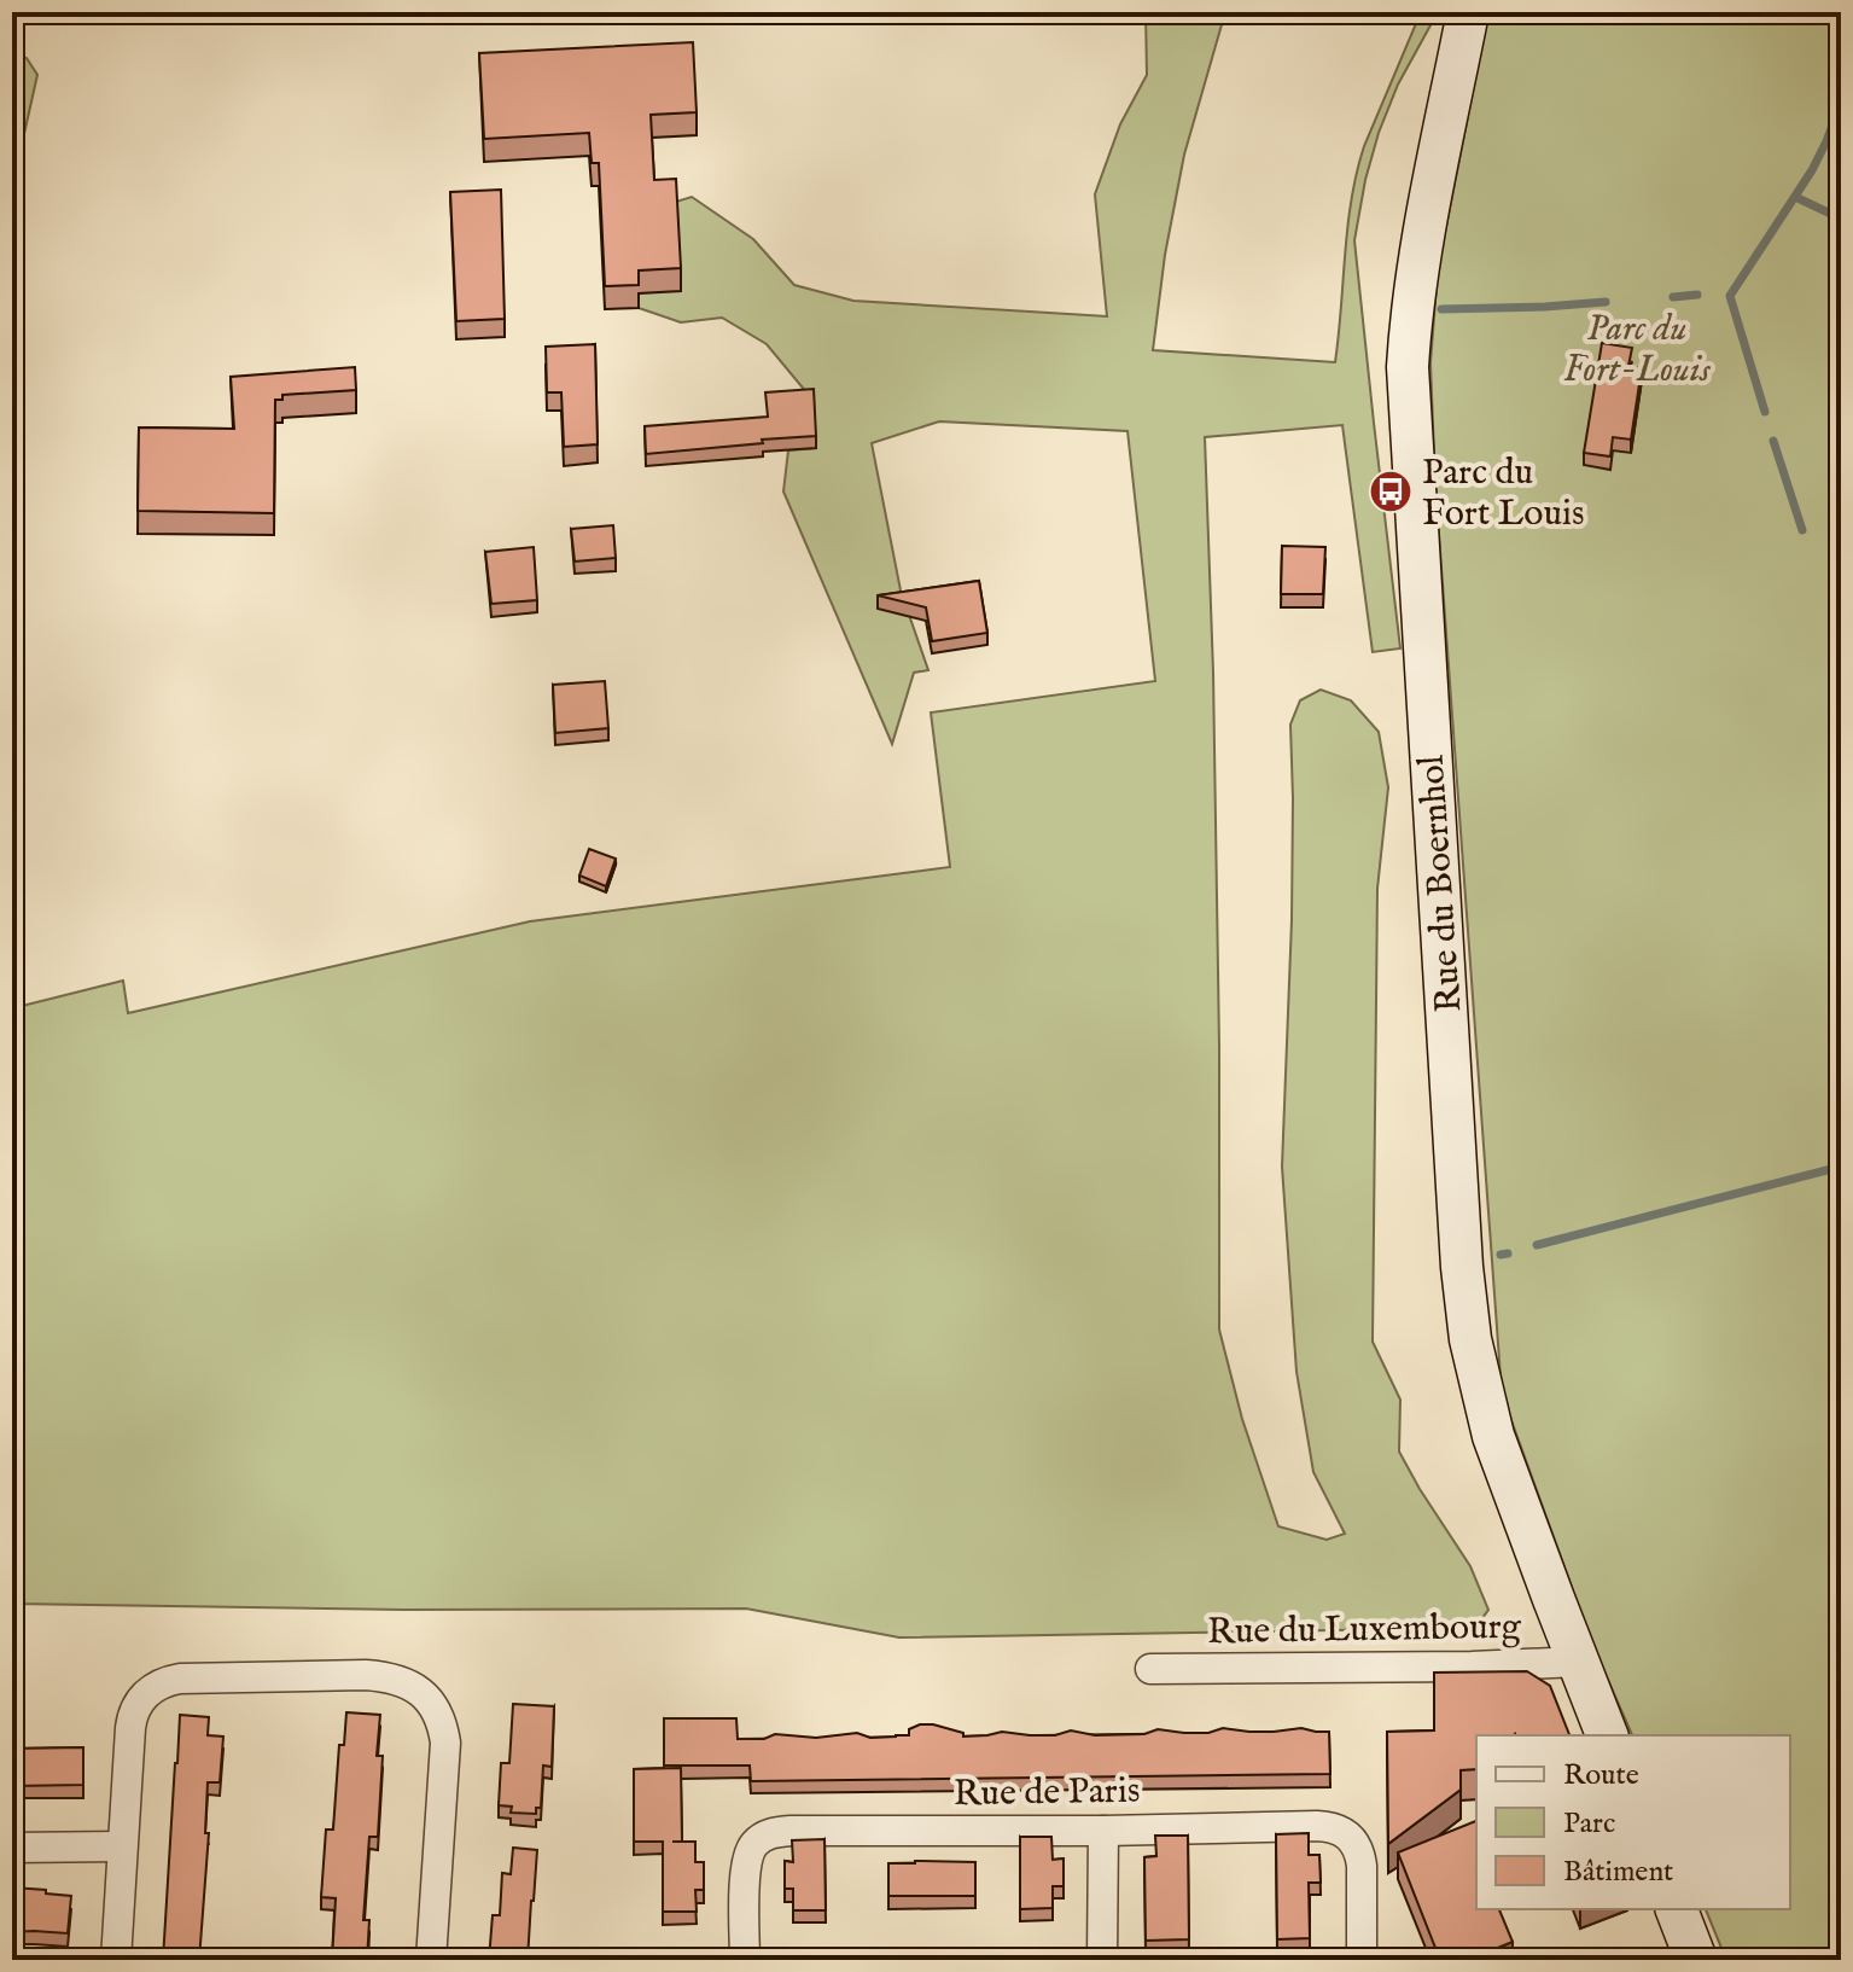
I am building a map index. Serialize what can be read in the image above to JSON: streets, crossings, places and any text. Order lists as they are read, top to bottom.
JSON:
{
  "streets": {
    "street": ["Rue du Boernhol", "Rue du Luxembourg", "Rue de Paris"]
  },
  "crossings": [
    ["Rue du Boernhol", "Rue du Luxembourg"]
  ],
  "parks": ["Parc du Fort-Louis"],
  "places": {
    "bus stop": ["Parc du Fort Louis"]
  },
  "legend": ["Route", "Parc", "Bâtiment"]
}
